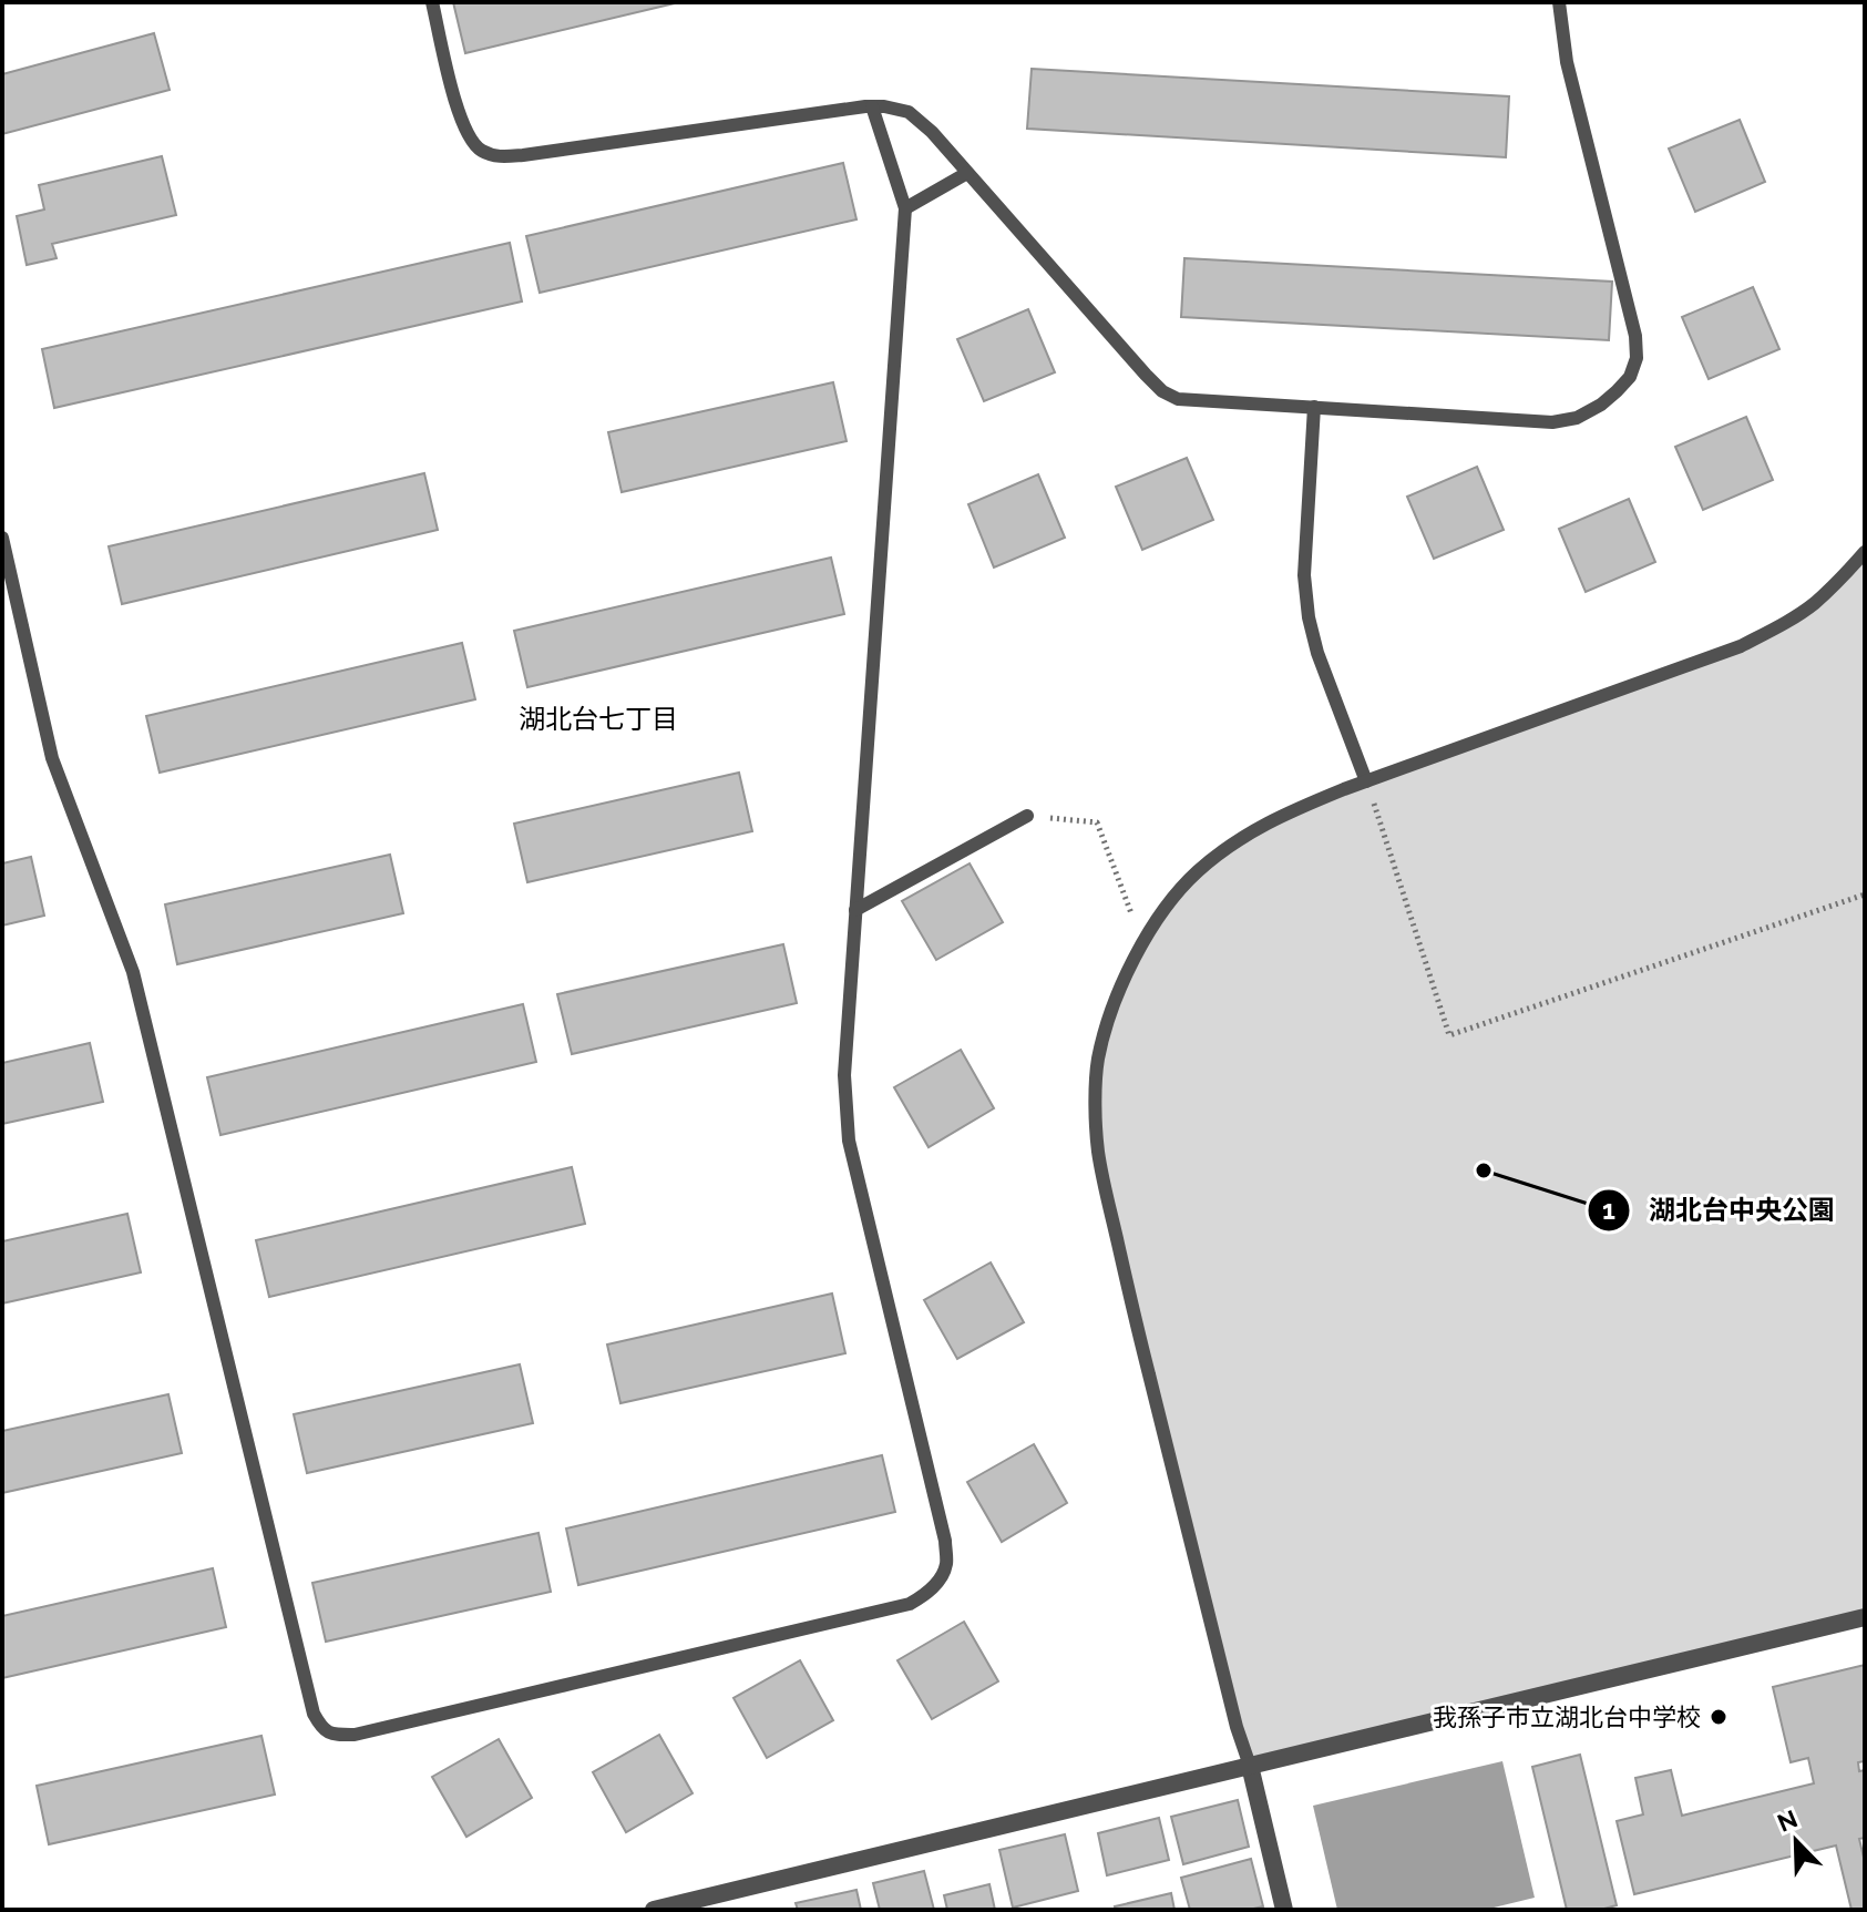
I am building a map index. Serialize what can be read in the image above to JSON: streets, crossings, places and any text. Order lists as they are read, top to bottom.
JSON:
{
  "districts": ["湖北台七丁目"],
  "places": ["湖北台中央公園", "我孫子市立湖北台中学校"],
  "north": "top left"
}
